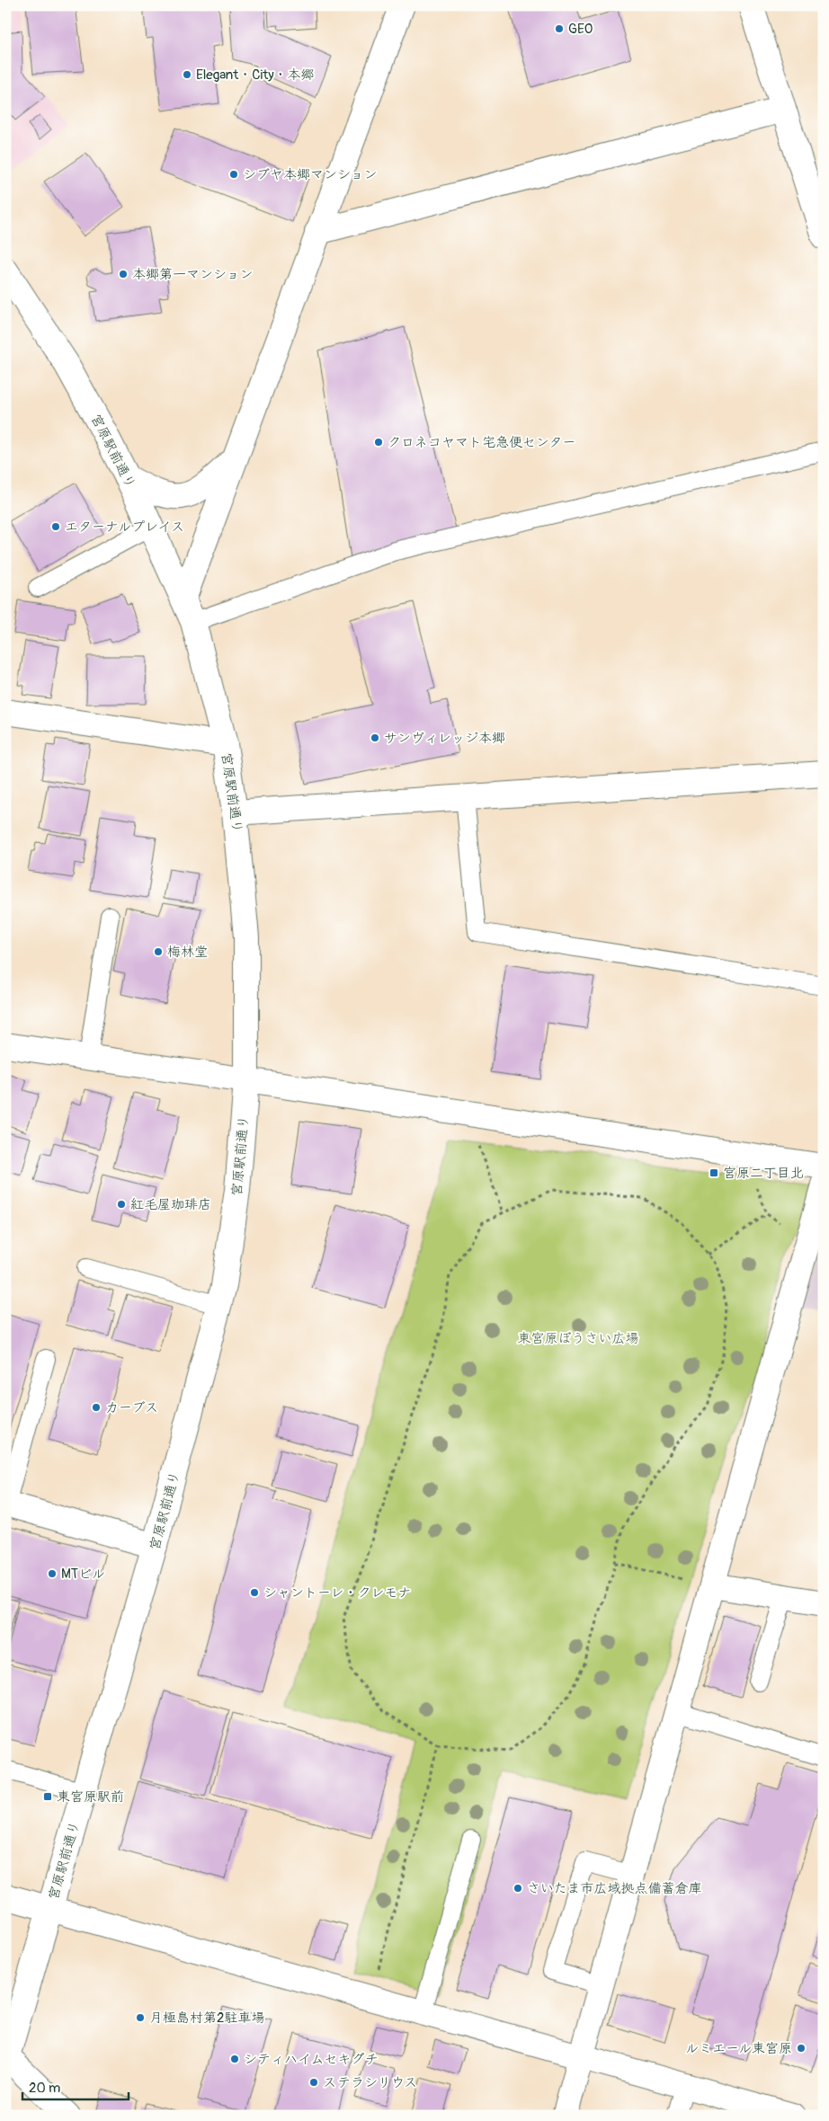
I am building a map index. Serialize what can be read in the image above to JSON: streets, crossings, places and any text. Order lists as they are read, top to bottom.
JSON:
{
  "streets": {
    "street": ["宮原駅前通り"]
  },
  "parks": ["東宮原ぼうさい広場"],
  "places": {
    "other": [
      "GEO",
      "Elegant・City・本郷",
      "シブヤ本郷マンション",
      "本郷第一マンション",
      "クロネコヤマト宅急便センター",
      "エターナルプレイス",
      "サンヴィレッジ本郷",
      "梅林堂",
      "紅毛屋珈琲店",
      "カーブス",
      "MTビル",
      "シャントーレ・クレモナ",
      "さいたま市広域拠点備蓄倉庫",
      "月極島村第2駐車場",
      "ルミエール東宮原",
      "シティハイムセキグチ",
      "ステラシリウス"
    ],
    "transit": ["宮原二丁目北", "東宮原駅前"]
  },
  "scale_bar": "20 m"
}
